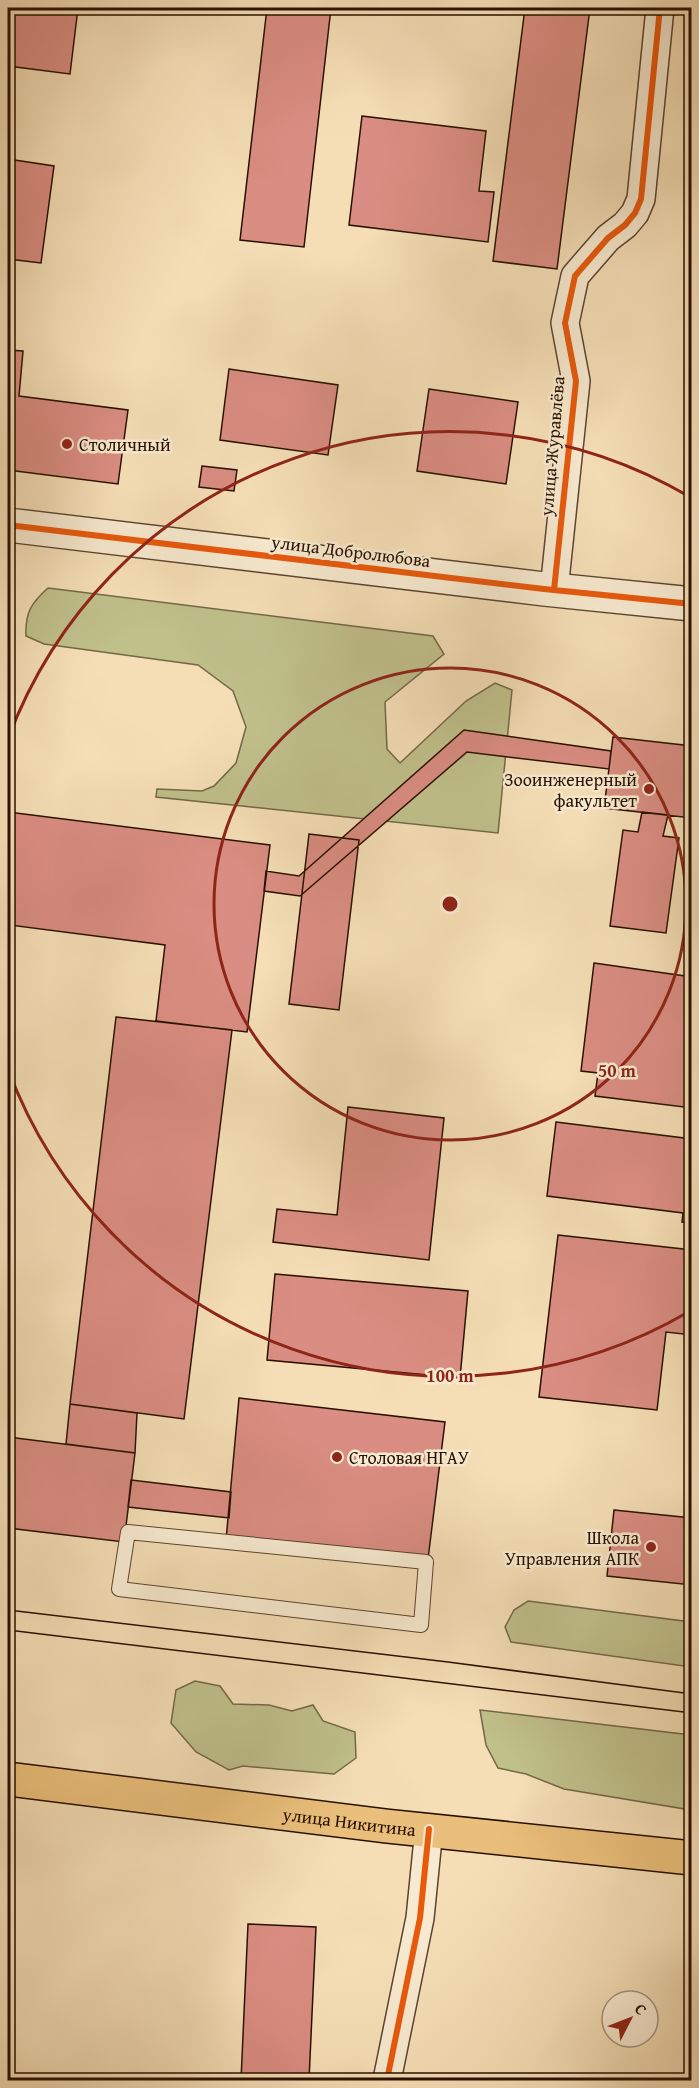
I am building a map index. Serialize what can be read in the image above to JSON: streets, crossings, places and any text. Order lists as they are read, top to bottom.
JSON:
{
  "streets": {
    "main road": ["улица Никитина"],
    "street": ["улица Журавлёва", "улица Добролюбова"]
  },
  "crossings": [
    ["улица Журавлёва", "улица Добролюбова"]
  ],
  "places": [
    "Столичный",
    "Зооинженерный факультет",
    "Столовая НГАУ",
    "Школа Управления АПК"
  ],
  "north": "top right",
  "rings": ["50 m", "100 m"]
}
